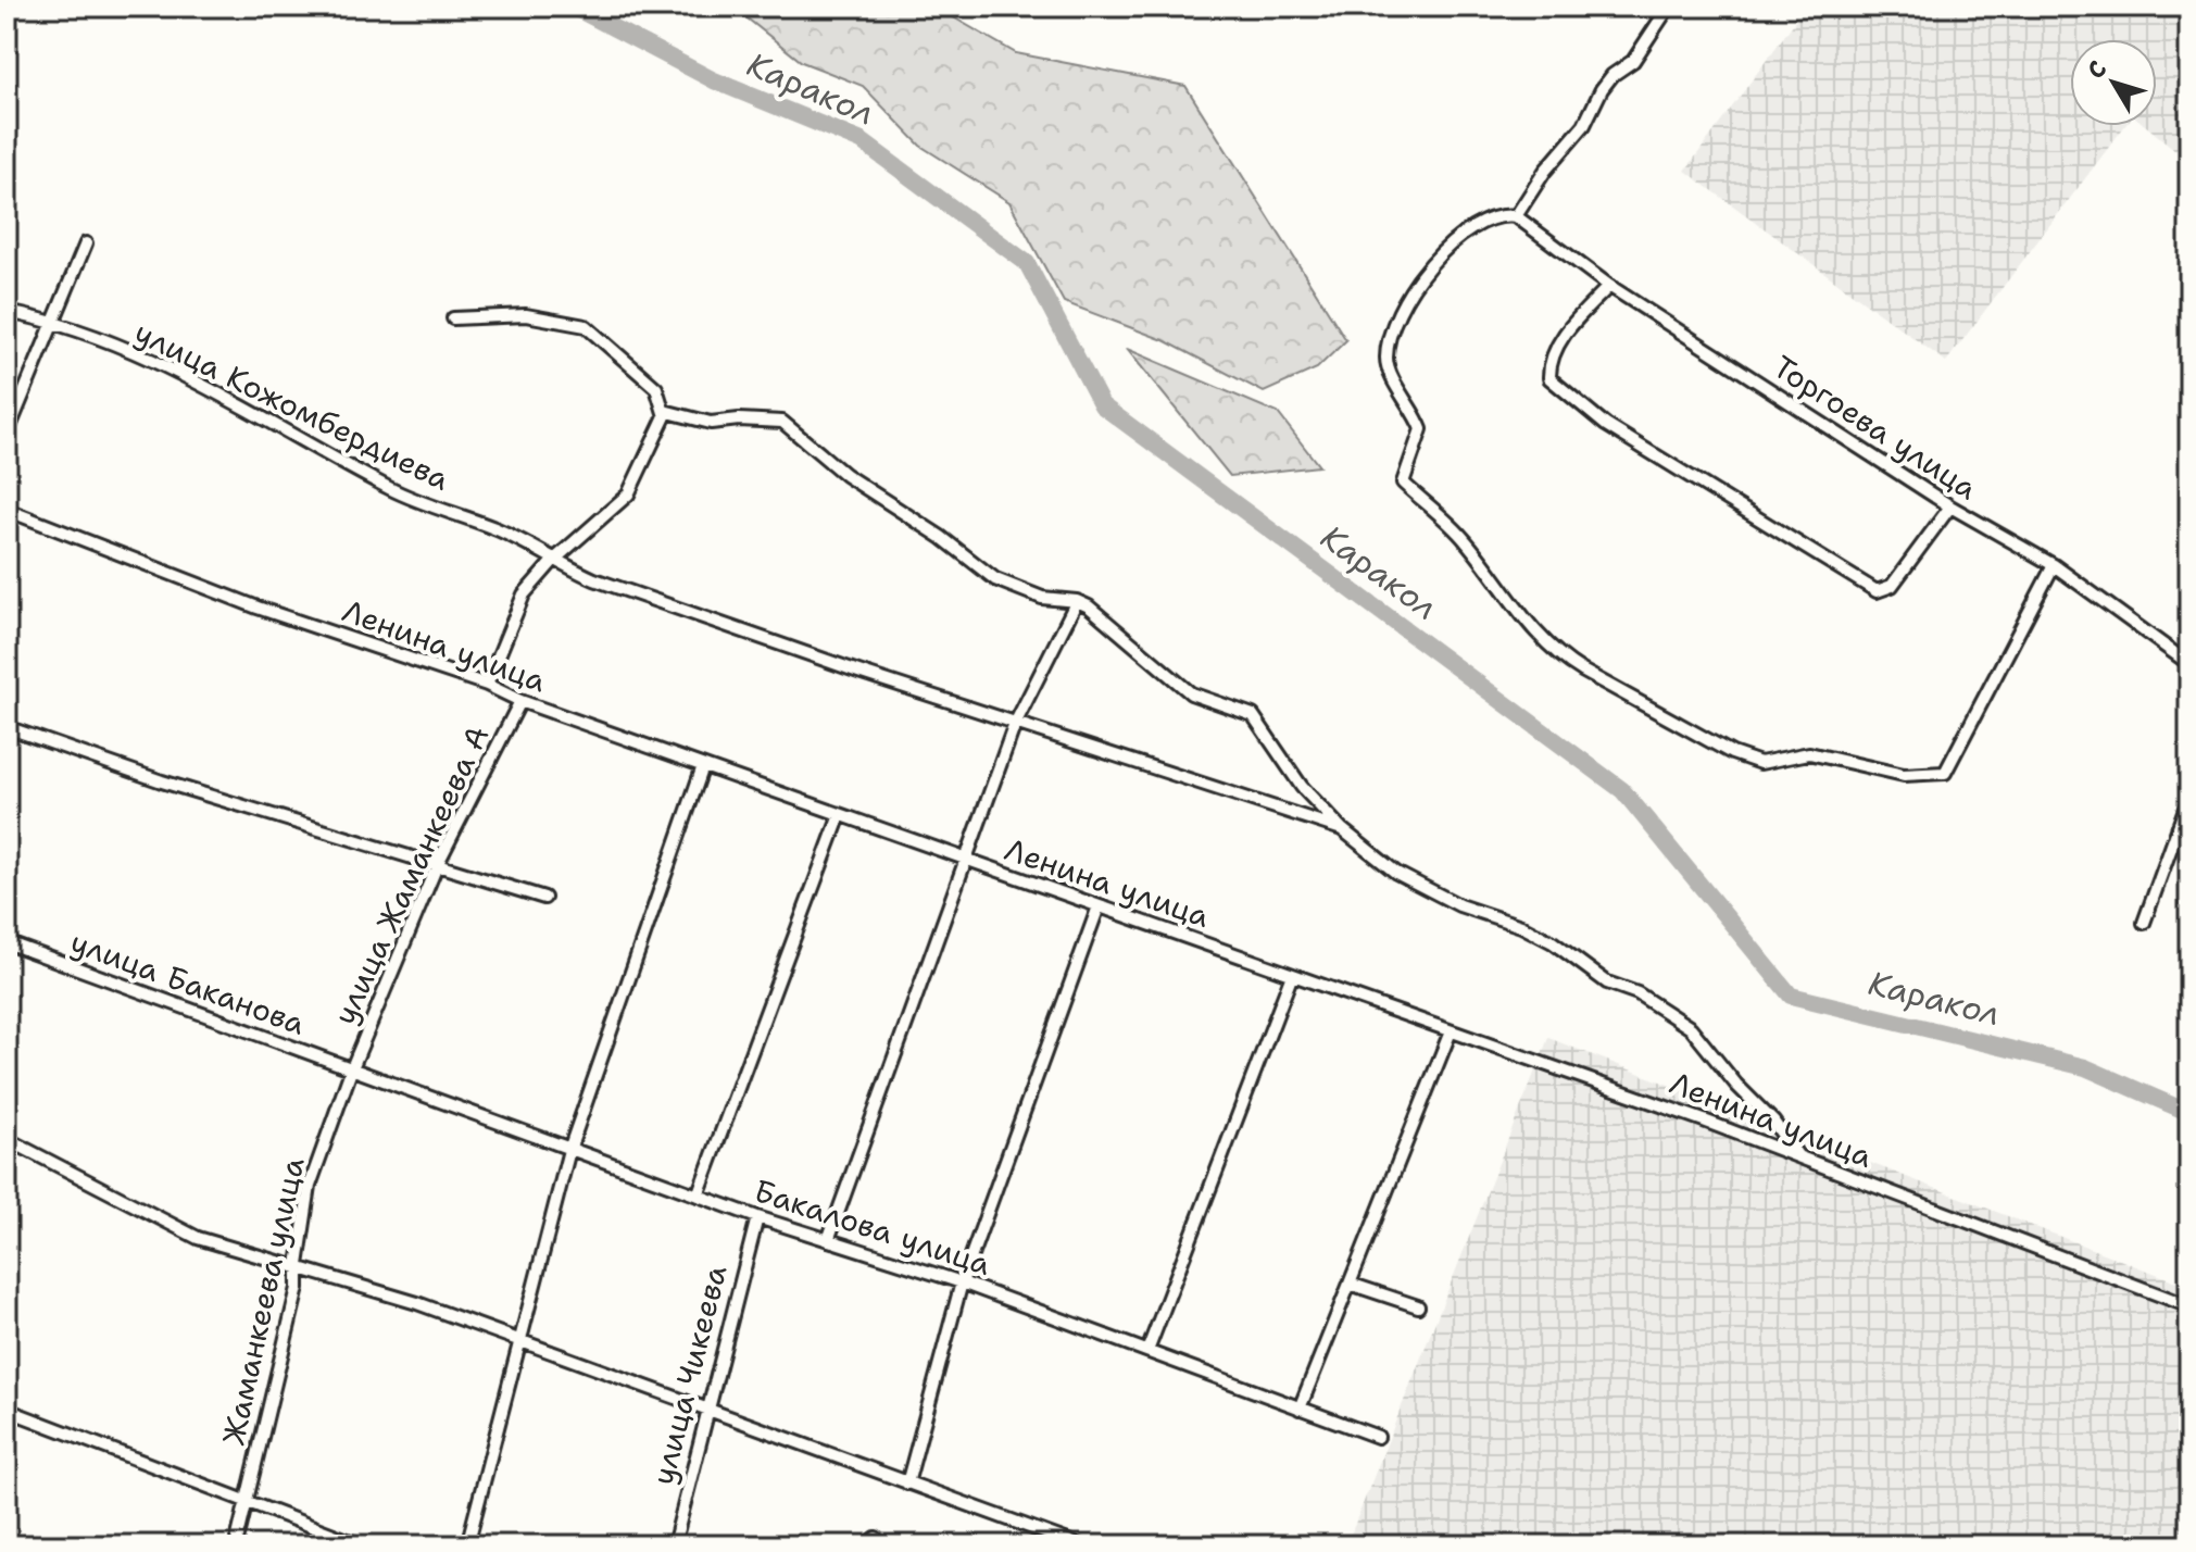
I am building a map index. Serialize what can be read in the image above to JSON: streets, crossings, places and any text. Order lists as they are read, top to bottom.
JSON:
{
  "streets": {
    "street": [
      "улица Кожомбердиева",
      "Торгоева улица",
      "Ленина улица",
      "улица Жаманкеева А",
      "улица Баканова",
      "Бакалова улица",
      "Жаманкеева улица",
      "улица Чикеева"
    ]
  },
  "crossings": [
    ["Ленина улица", "улица Жаманкеева А"],
    ["улица Жаманкеева А", "улица Баканова"],
    ["улица Жаманкеева А", "Бакалова улица"],
    ["улица Жаманкеева А", "Жаманкеева улица"],
    ["улица Баканова", "Бакалова улица"],
    ["улица Баканова", "Жаманкеева улица"],
    ["Бакалова улица", "Жаманкеева улица"],
    ["Бакалова улица", "улица Чикеева"]
  ],
  "water": ["Каракол"],
  "north": "top left"
}
